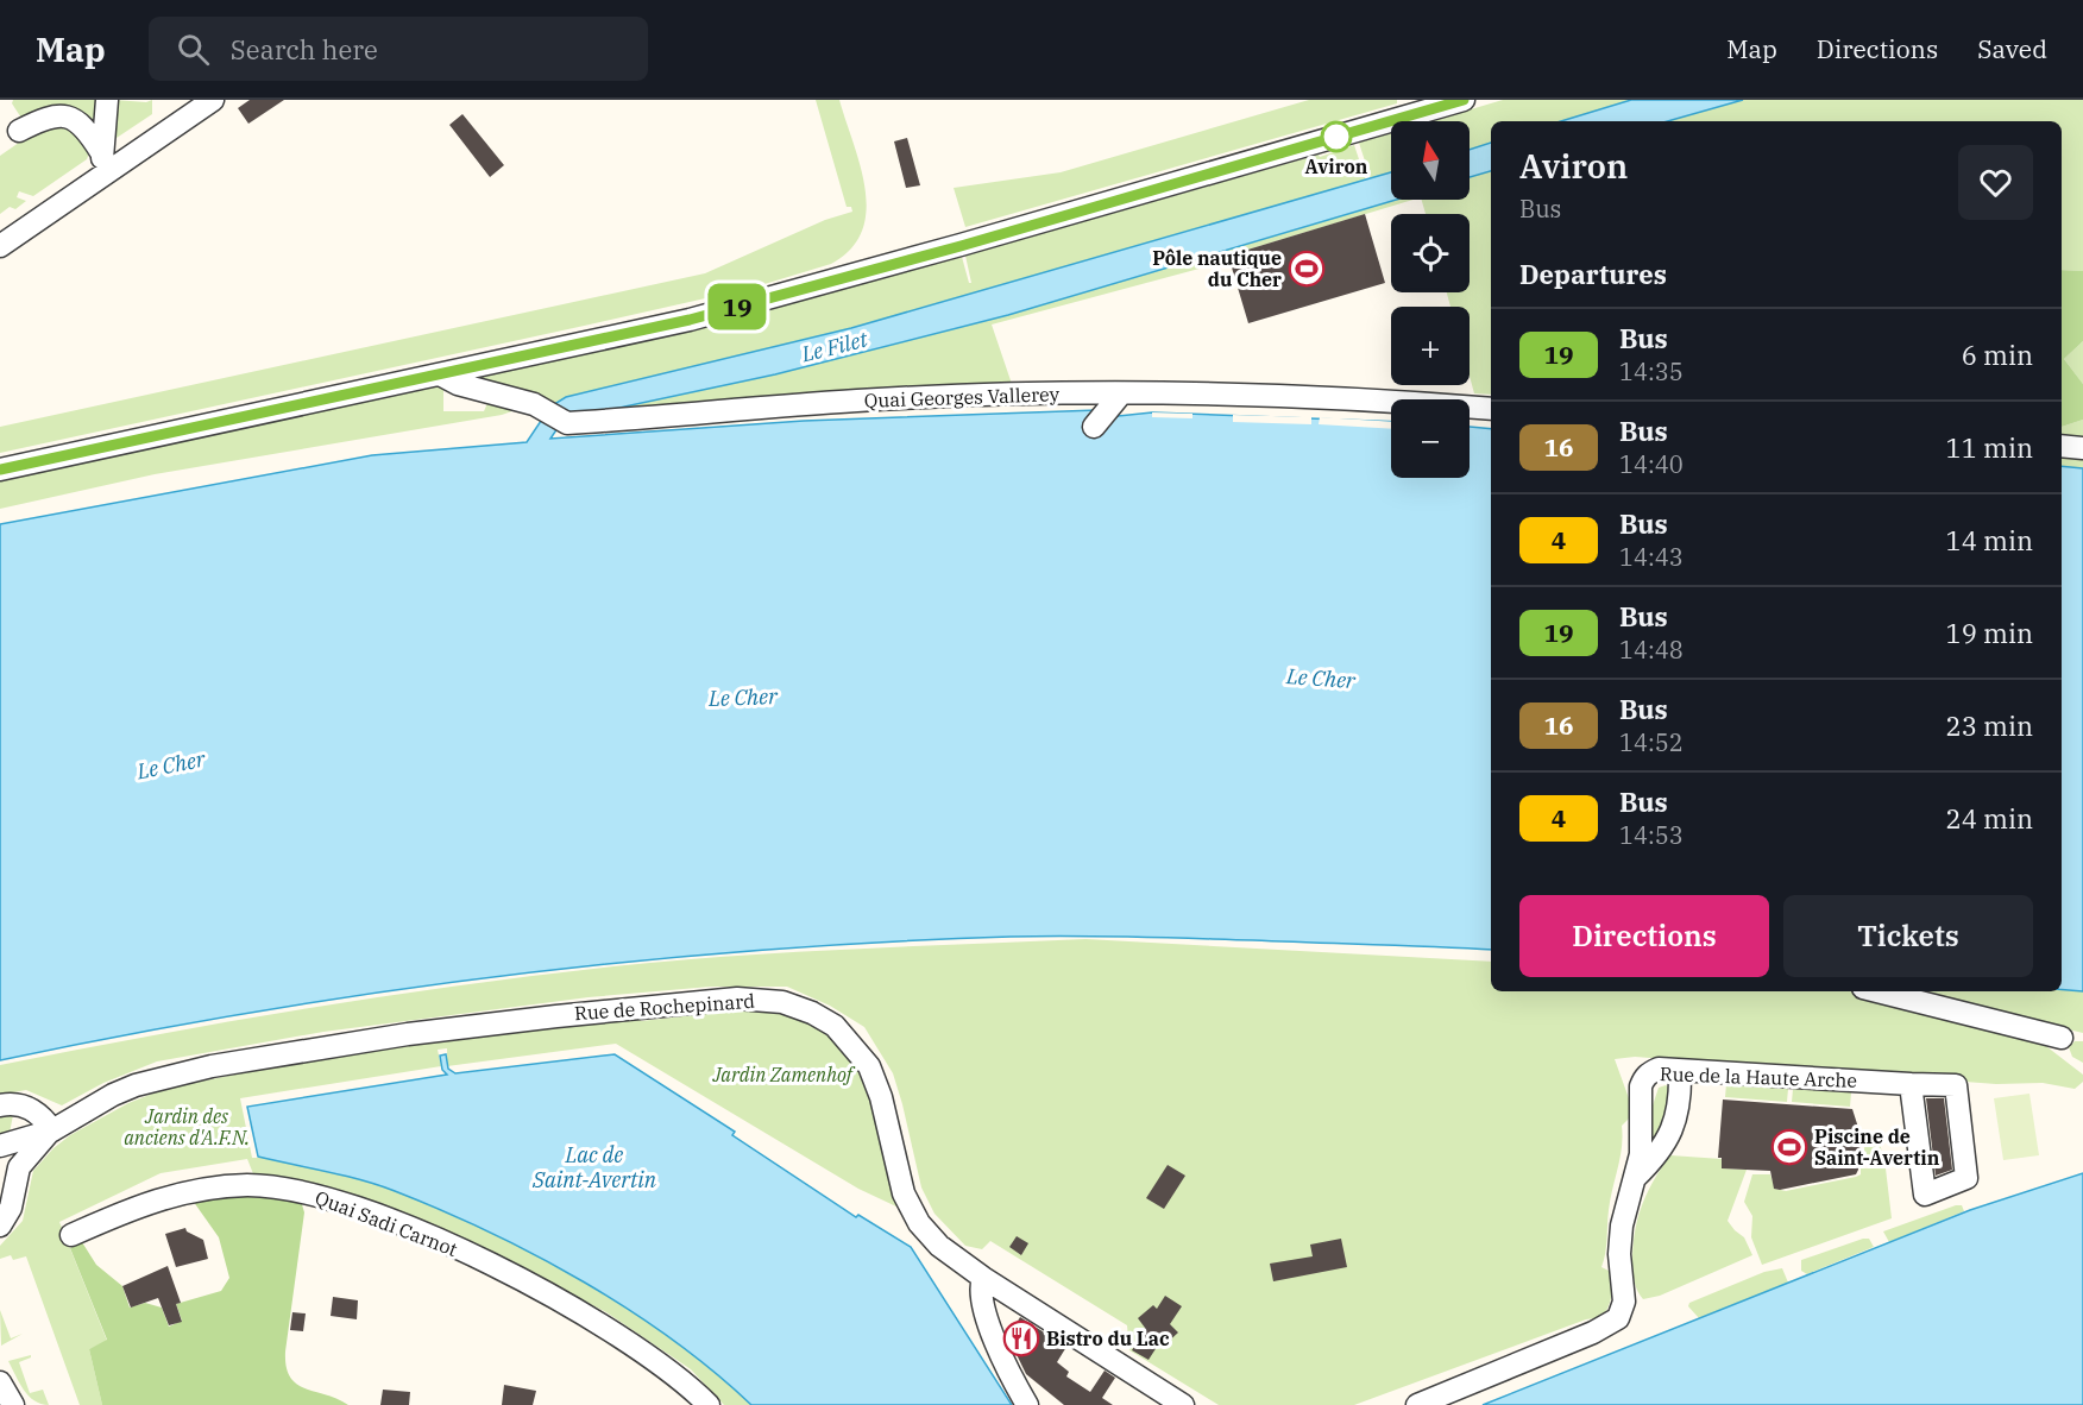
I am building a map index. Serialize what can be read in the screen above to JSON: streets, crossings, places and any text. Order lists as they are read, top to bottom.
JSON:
{
  "streets": {
    "street": [
      "Quai Georges Vallerey",
      "Rue de Rochepinard",
      "Rue de la Haute Arche",
      "Quai Sadi Carnot"
    ]
  },
  "water": ["Le Filet", "Le Cher", "Lac de Saint-Avertin"],
  "parks": ["Jardin Zamenhof", "Jardin des anciens d'A.F.N."],
  "places": {
    "other": ["Aviron"],
    "sports": ["Pôle nautique du Cher", "Piscine de Saint-Avertin"],
    "restaurant": ["Bistro du Lac"]
  },
  "lines": ["bus line 19"],
  "north": "top",
  "page": {
    "header": "Map",
    "search": "Search here",
    "nav": ["Map", "Directions", "Saved"],
    "on_map": "19",
    "map_buttons": ["+", "−"],
    "heading": [
      ["Aviron", "Bus"],
      "Departures"
    ],
    "list": [
      {
        "mark": "19",
        "name": "Bus",
        "note": "14:35",
        "value": "6 min"
      },
      {
        "mark": "16",
        "name": "Bus",
        "note": "14:40",
        "value": "11 min"
      },
      {
        "mark": "4",
        "name": "Bus",
        "note": "14:43",
        "value": "14 min"
      },
      {
        "mark": "19",
        "name": "Bus",
        "note": "14:48",
        "value": "19 min"
      },
      {
        "mark": "16",
        "name": "Bus",
        "note": "14:52",
        "value": "23 min"
      },
      {
        "mark": "4",
        "name": "Bus",
        "note": "14:53",
        "value": "24 min"
      }
    ],
    "buttons": ["Directions", "Tickets"]
  }
}
